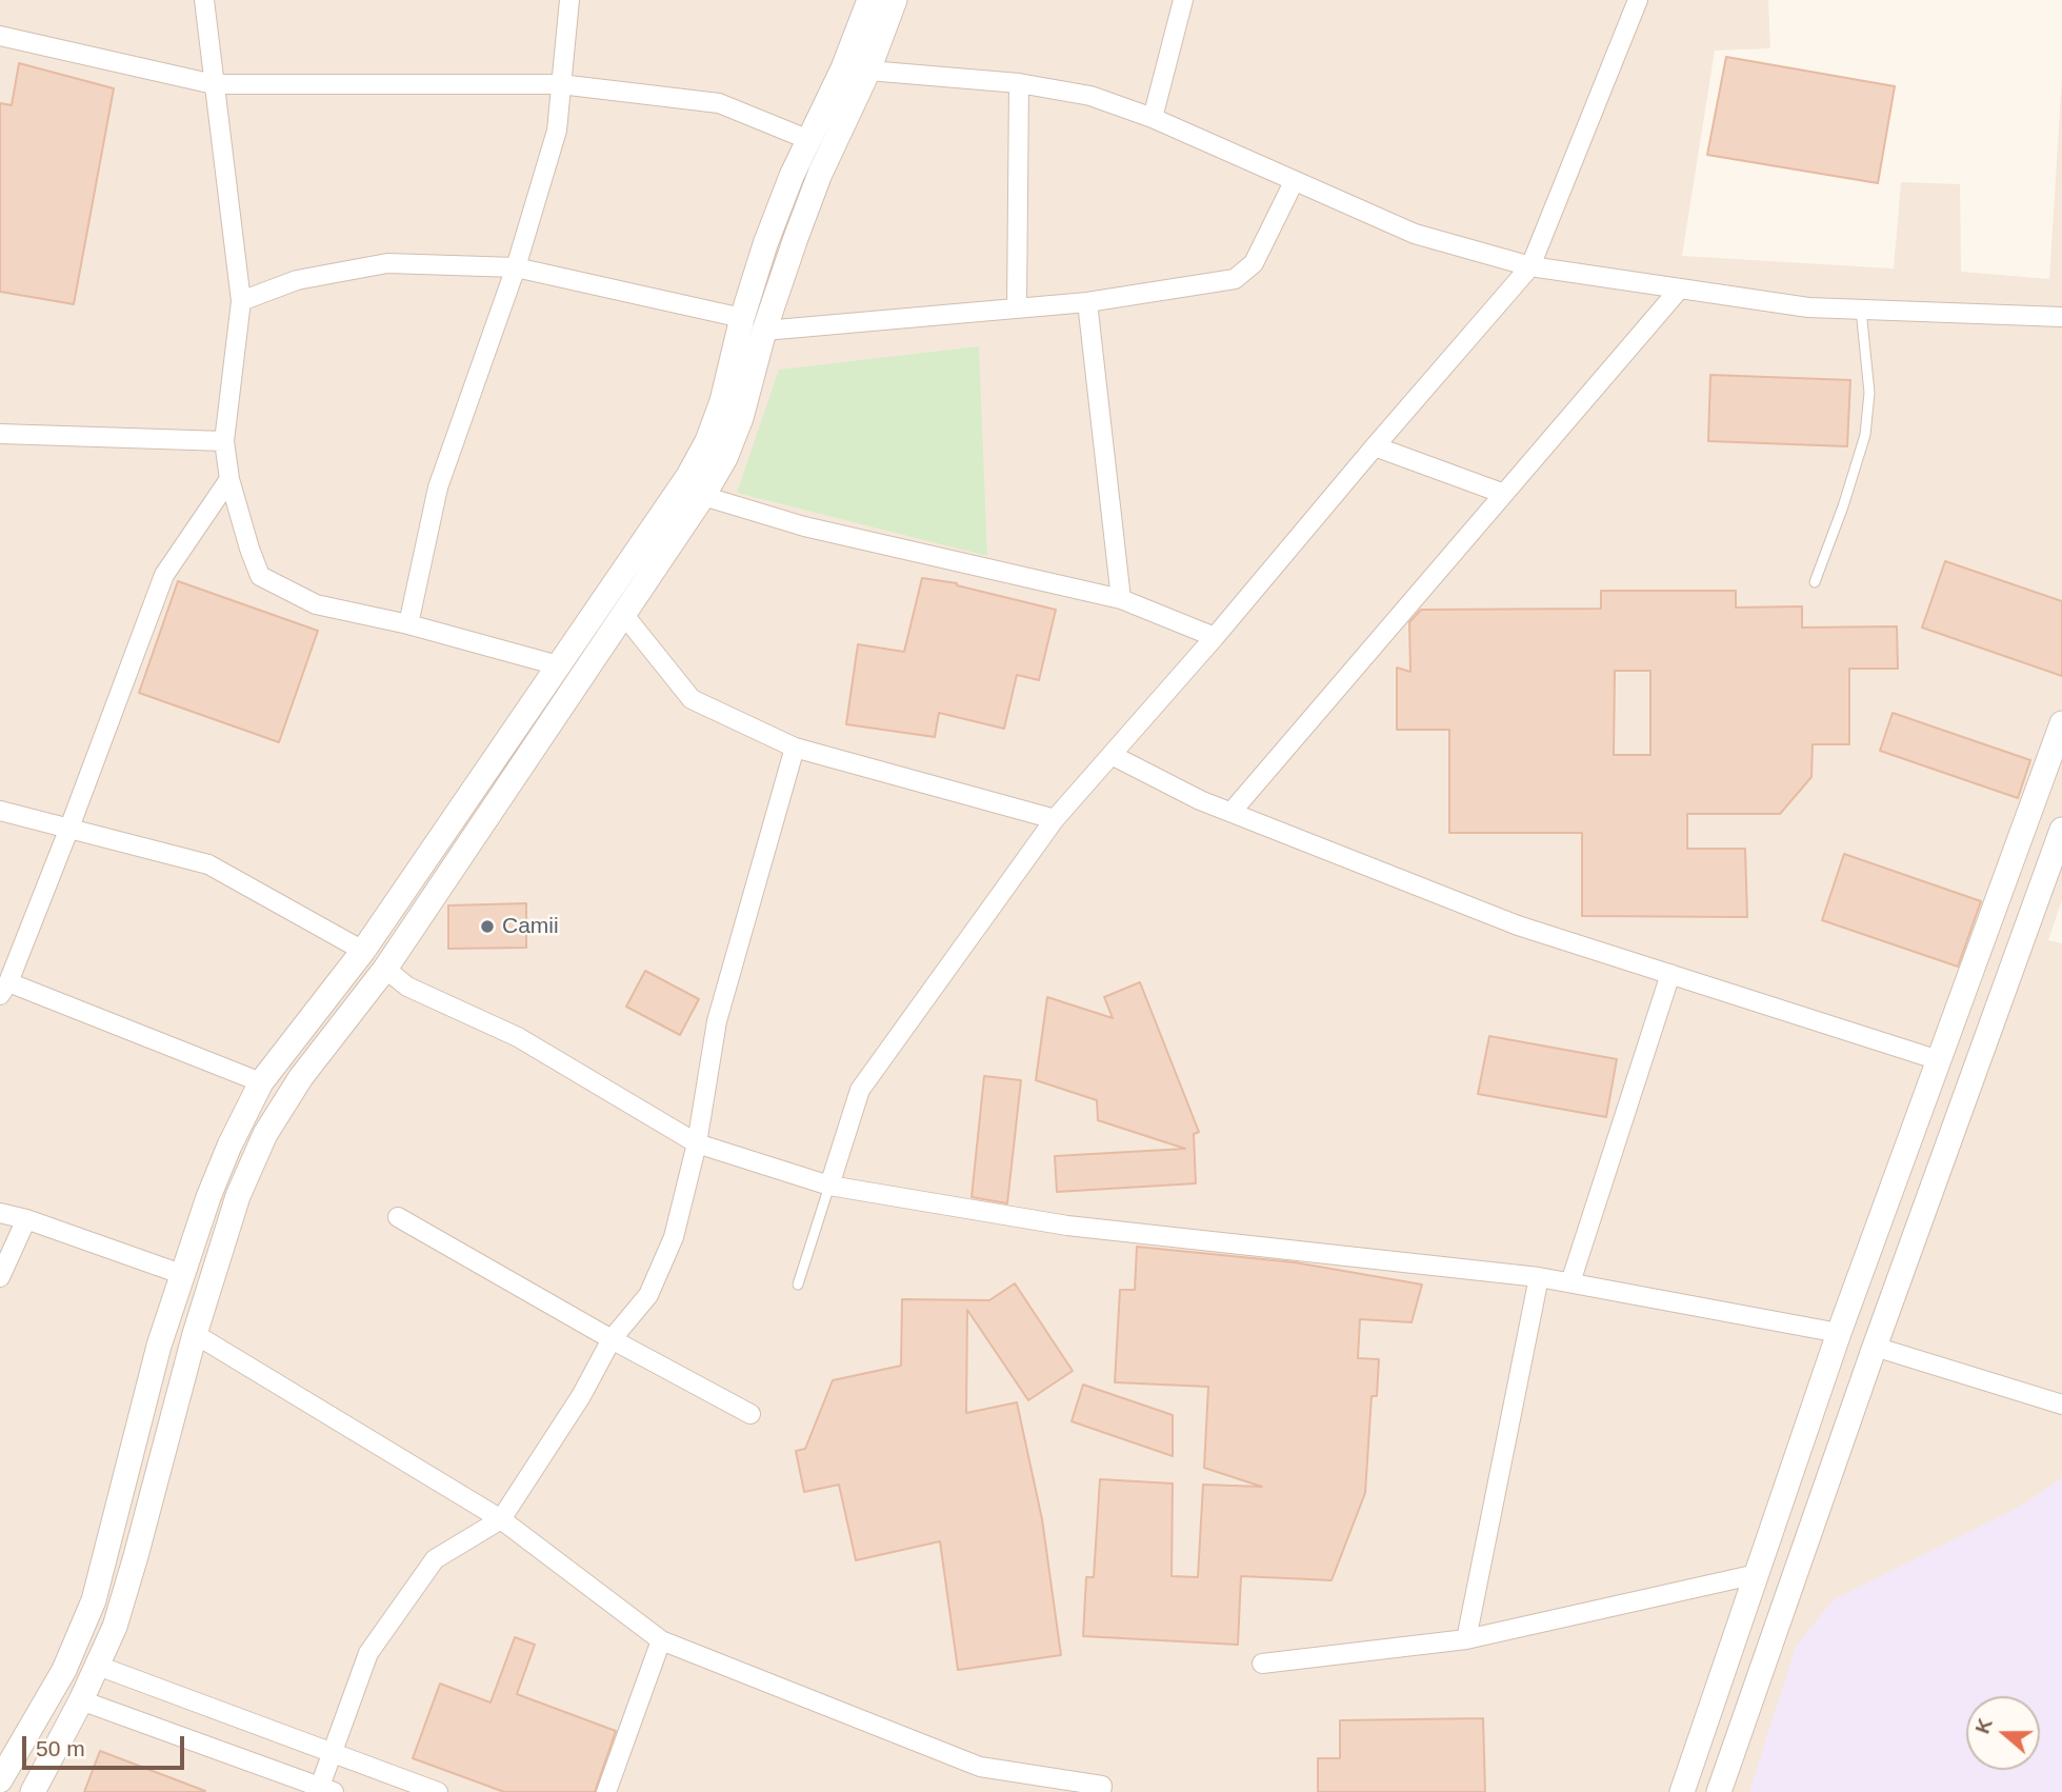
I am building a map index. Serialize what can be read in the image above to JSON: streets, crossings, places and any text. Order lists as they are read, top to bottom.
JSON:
{
  "places": ["Camii"],
  "scale_bar": "50 m",
  "north": "left"
}
